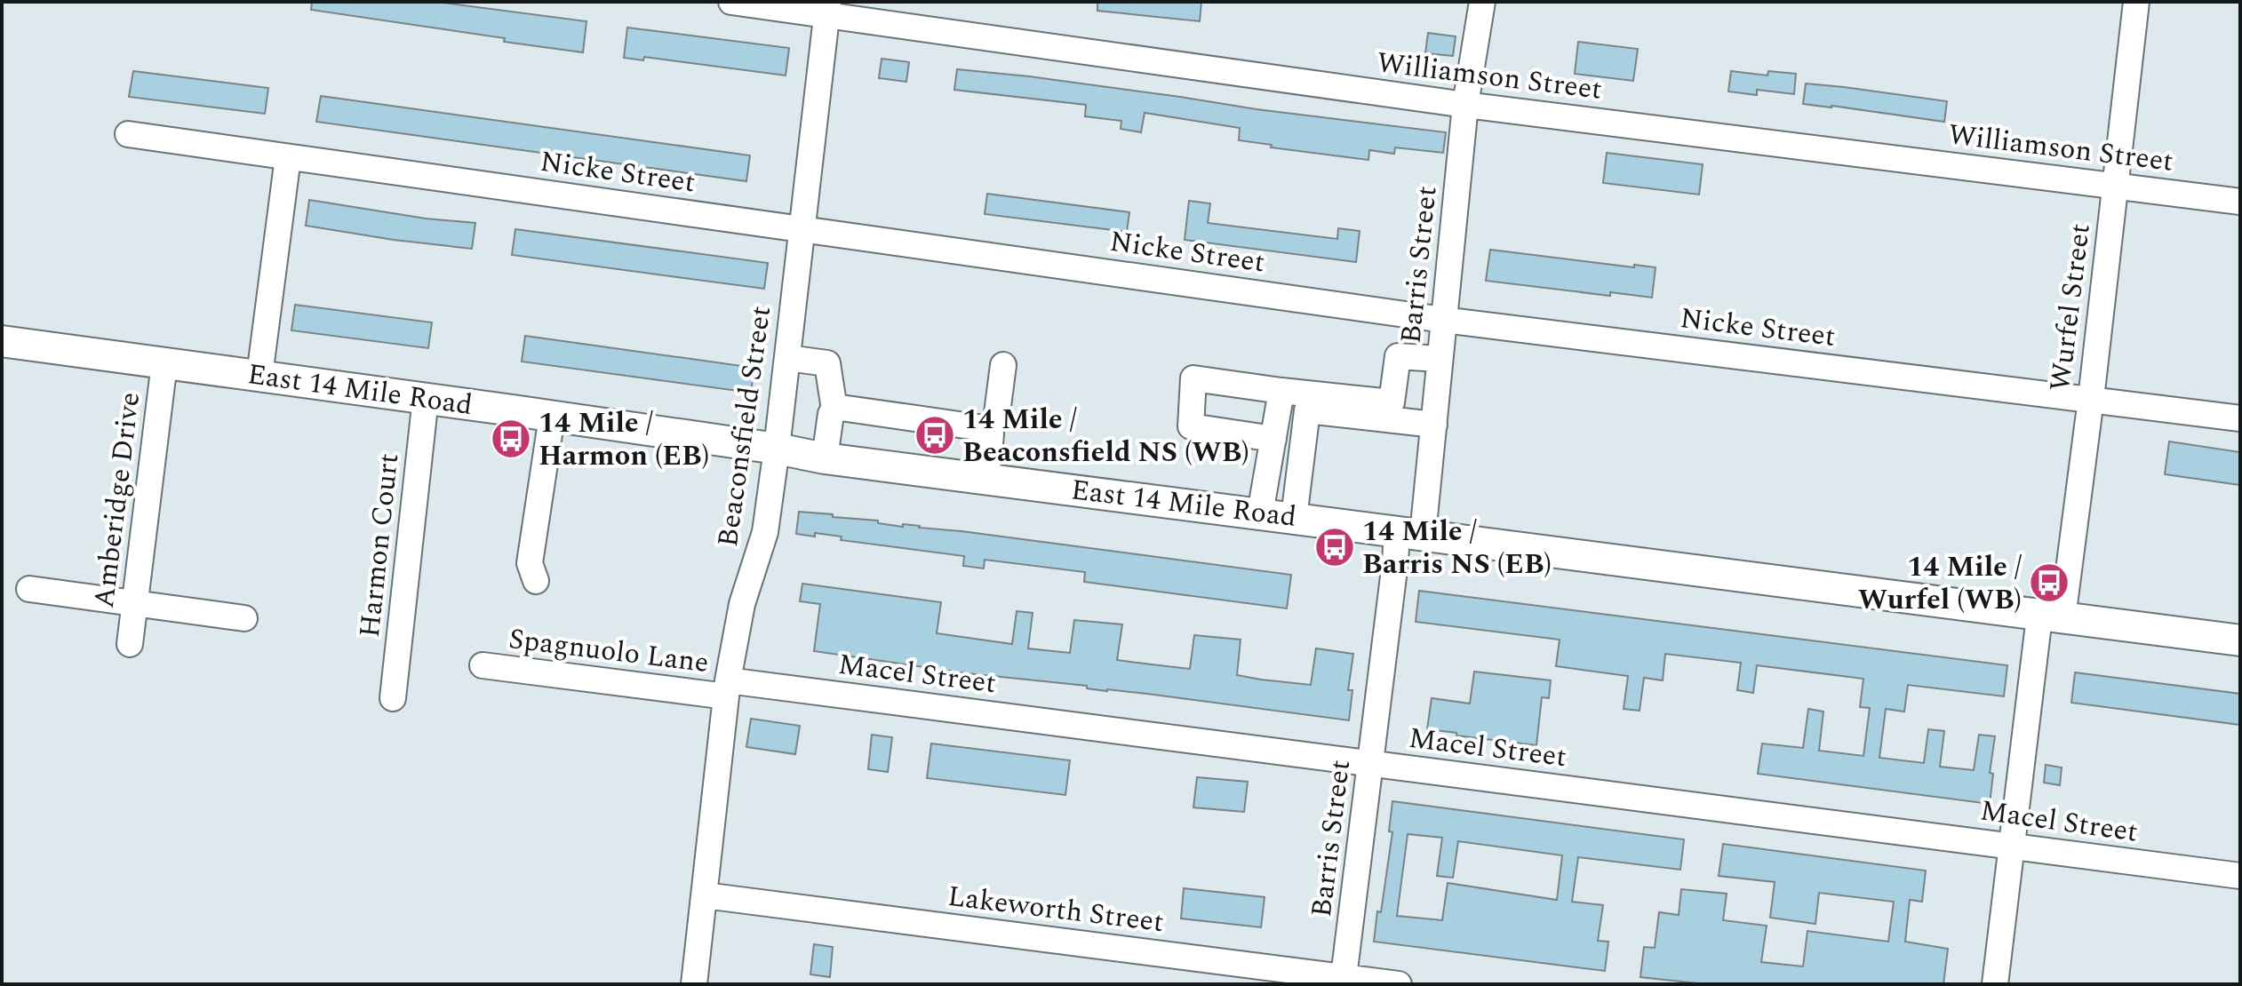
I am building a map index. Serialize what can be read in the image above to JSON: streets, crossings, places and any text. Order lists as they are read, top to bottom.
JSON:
{
  "streets": {
    "main road": ["East 14 Mile Road"],
    "street": [
      "Williamson Street",
      "Nicke Street",
      "Barris Street",
      "Wurfel Street",
      "Beaconsfield Street",
      "Amberidge Drive",
      "Harmon Court",
      "Spagnuolo Lane",
      "Macel Street",
      "Lakeworth Street"
    ]
  },
  "crossings": [
    ["Williamson Street", "Barris Street"],
    ["Williamson Street", "Wurfel Street"],
    ["Williamson Street", "Beaconsfield Street"],
    ["Nicke Street", "Barris Street"],
    ["Nicke Street", "Wurfel Street"],
    ["Nicke Street", "Beaconsfield Street"],
    ["Barris Street", "East 14 Mile Road"],
    ["Barris Street", "Macel Street"],
    ["Barris Street", "Lakeworth Street"],
    ["Wurfel Street", "East 14 Mile Road"],
    ["Wurfel Street", "Macel Street"],
    ["East 14 Mile Road", "Beaconsfield Street"],
    ["East 14 Mile Road", "Amberidge Drive"],
    ["East 14 Mile Road", "Harmon Court"],
    ["Beaconsfield Street", "Spagnuolo Lane"],
    ["Beaconsfield Street", "Macel Street"],
    ["Beaconsfield Street", "Lakeworth Street"],
    ["Spagnuolo Lane", "Macel Street"]
  ],
  "places": {
    "bus stop": [
      "14 Mile / Beaconsfield NS (WB)",
      "14 Mile / Harmon (EB)",
      "14 Mile / Barris NS (EB)",
      "14 Mile / Wurfel (WB)"
    ]
  }
}
